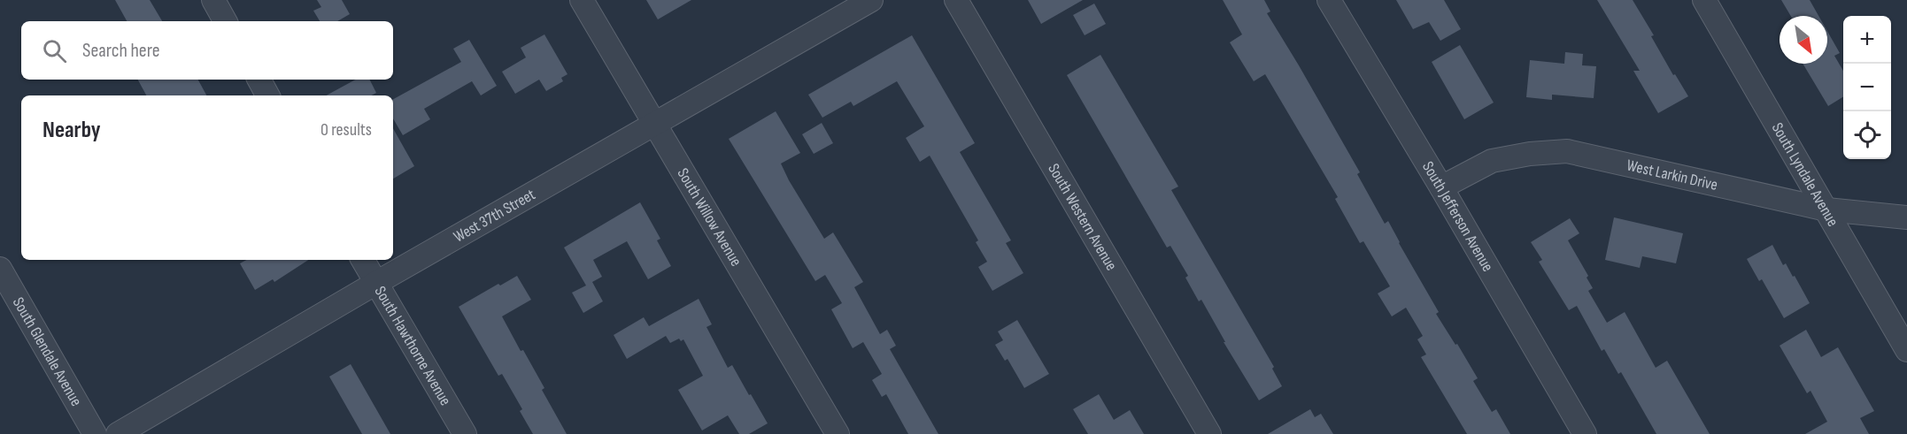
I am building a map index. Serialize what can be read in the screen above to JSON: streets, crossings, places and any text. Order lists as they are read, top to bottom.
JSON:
{
  "streets": {
    "street": [
      "South Lyndale Avenue",
      "West Larkin Drive",
      "West 37th Street",
      "South Jefferson Avenue",
      "South Willow Avenue",
      "South Western Avenue",
      "South Hawthorne Avenue",
      "South Glendale Avenue"
    ]
  },
  "crossings": [
    ["South Lyndale Avenue", "West Larkin Drive"],
    ["West Larkin Drive", "South Jefferson Avenue"],
    ["West 37th Street", "South Willow Avenue"],
    ["West 37th Street", "South Hawthorne Avenue"]
  ],
  "north": "bottom right",
  "page": {
    "map_buttons": ["+", "−"],
    "search": "Search here",
    "heading": ["Nearby", "0 results"]
  }
}
